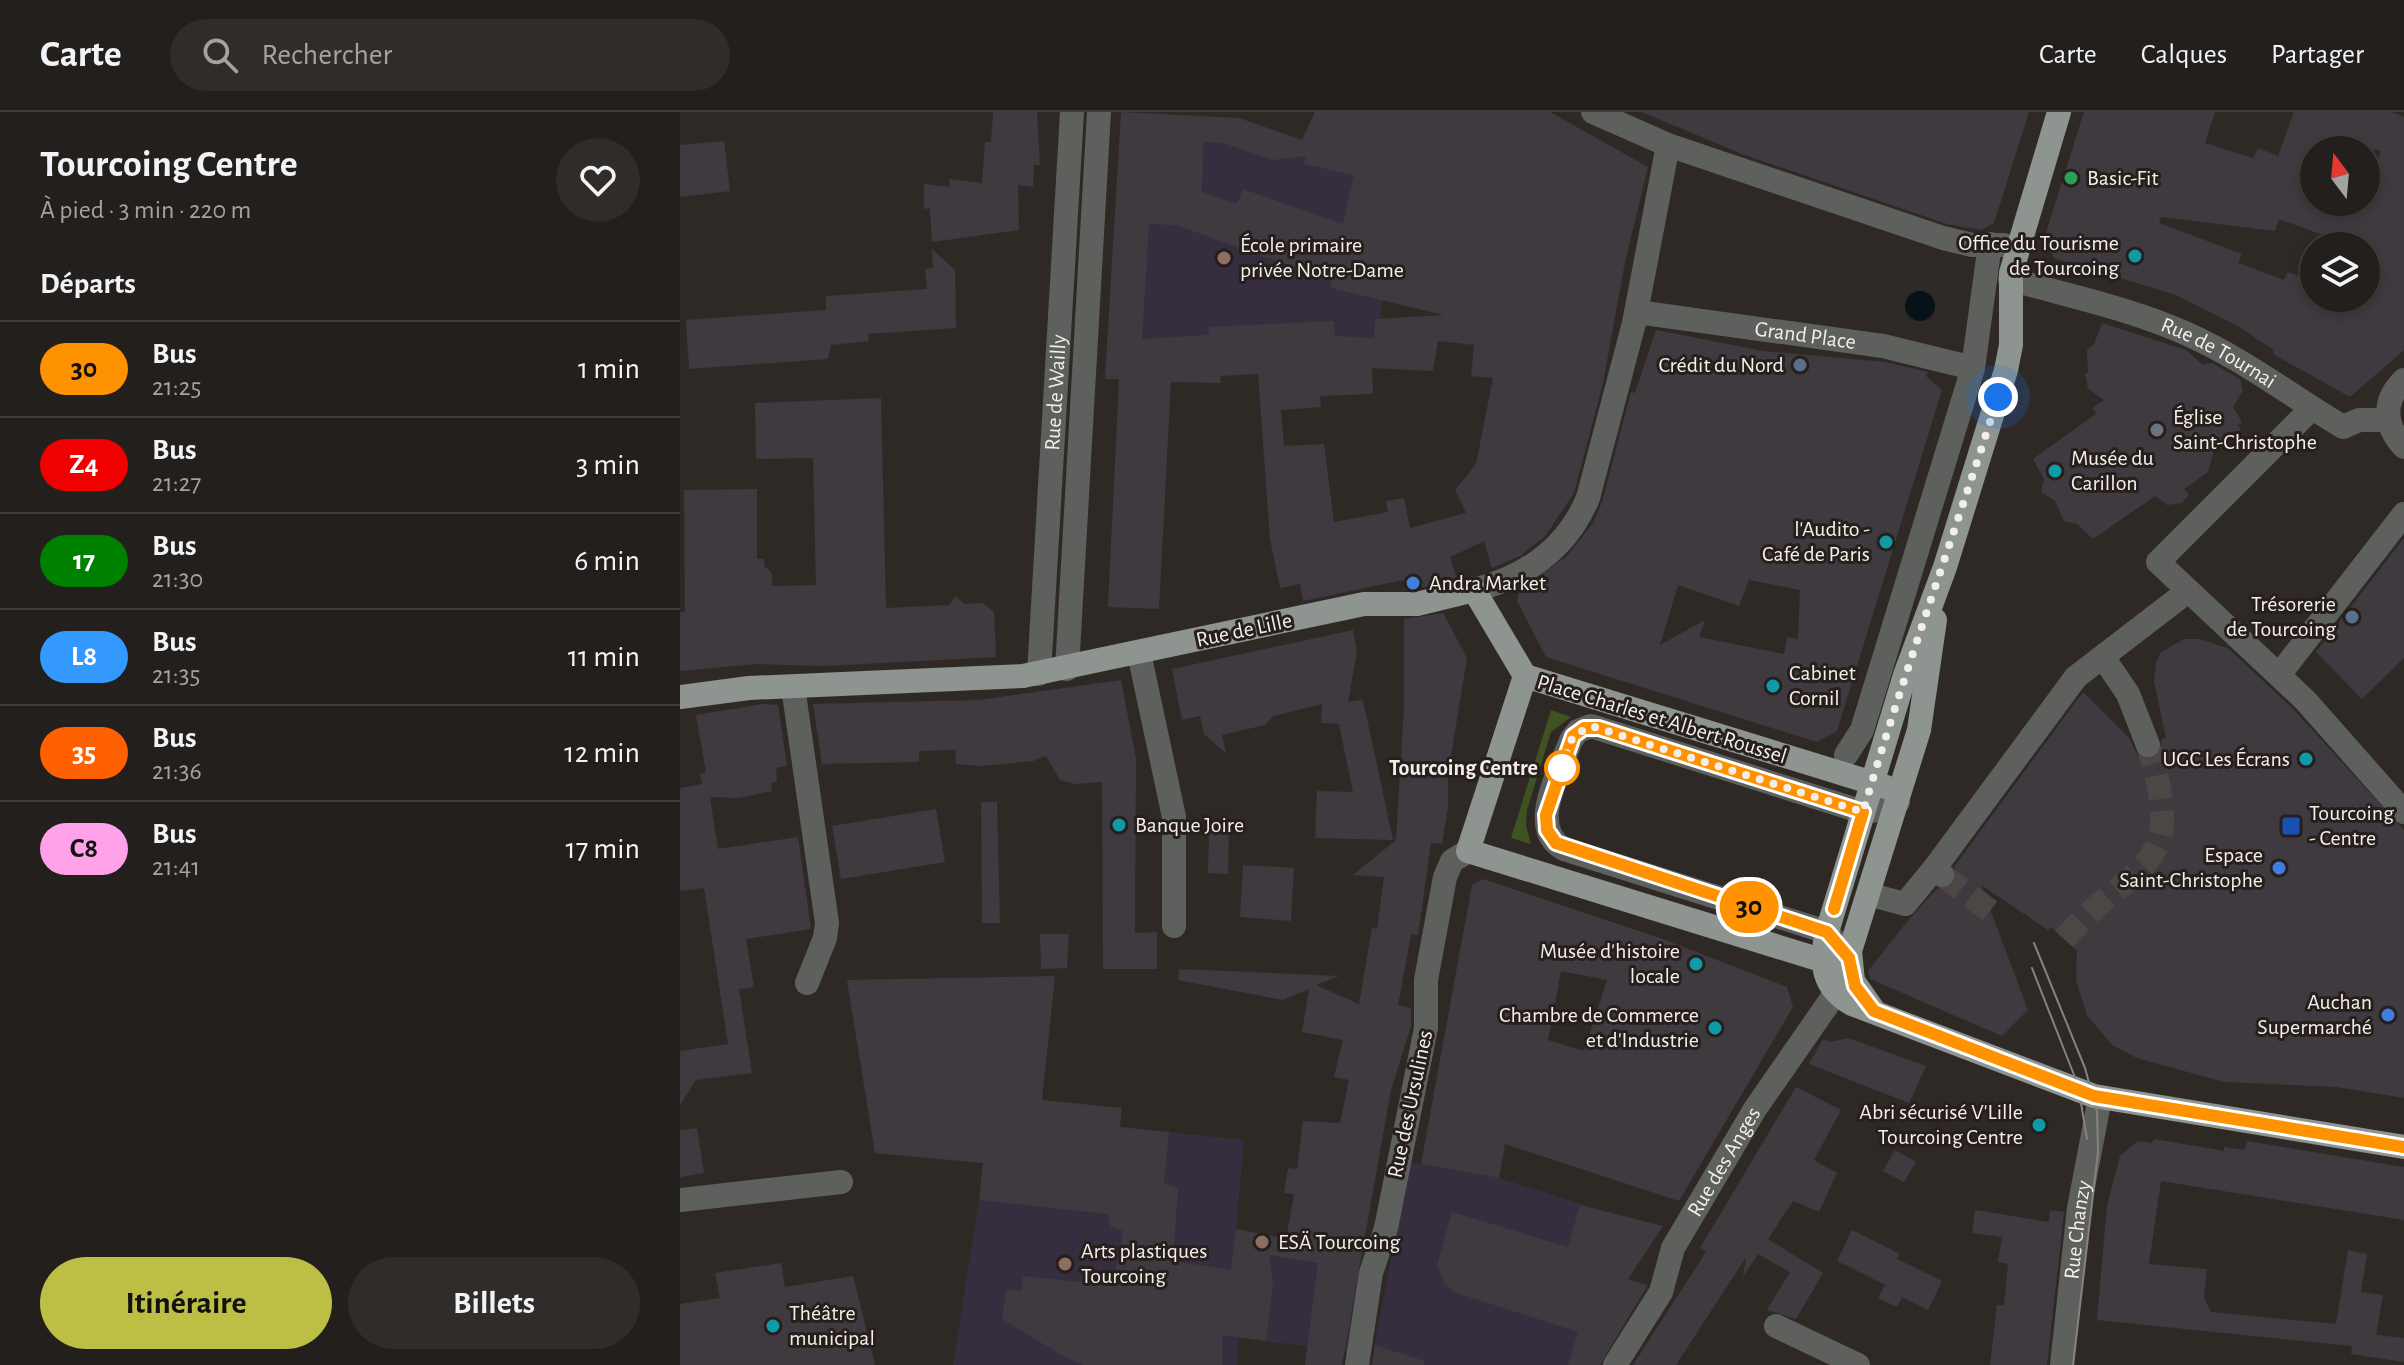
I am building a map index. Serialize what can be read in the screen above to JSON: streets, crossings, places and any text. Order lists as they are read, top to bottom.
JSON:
{
  "streets": {
    "main road": ["Rue de Lille", "Place Charles et Albert Roussel"],
    "street": [
      "Grand Place",
      "Rue de Tournai",
      "Rue de Wailly",
      "Rue des Ursulines",
      "Rue des Anges",
      "Rue Chanzy"
    ]
  },
  "crossings": [
    ["Grand Place", "Rue de Lille"],
    ["Rue de Wailly", "Rue de Lille"],
    ["Place Charles et Albert Roussel", "Rue des Ursulines"]
  ],
  "places": {
    "other": [
      "Basic-Fit",
      "Office du Tourisme de Tourcoing",
      "École primaire privée Notre-Dame",
      "Crédit du Nord",
      "Église Saint-Christophe",
      "Musée du Carillon",
      "l'Audito - Café de Paris",
      "Andra Market",
      "Trésorerie de Tourcoing",
      "Cabinet Cornil",
      "UGC Les Écrans",
      "Tourcoing Centre",
      "Banque Joire",
      "Espace Saint-Christophe",
      "Musée d'histoire locale",
      "Auchan Supermarché",
      "Chambre de Commerce et d'Industrie",
      "Abri sécurisé V'Lille Tourcoing Centre",
      "ESÄ Tourcoing",
      "Arts plastiques Tourcoing",
      "Théâtre municipal"
    ],
    "transit": ["Tourcoing - Centre"]
  },
  "lines": ["bus line 30"],
  "north": "top",
  "page": {
    "header": "Carte",
    "search": "Rechercher",
    "nav": ["Carte", "Calques", "Partager"],
    "heading": [
      ["Tourcoing Centre", "À pied · 3 min · 220 m"],
      "Départs"
    ],
    "on_map": "30",
    "list": [
      {
        "mark": "30",
        "name": "Bus",
        "note": "21:25",
        "value": "1 min"
      },
      {
        "mark": "Z4",
        "name": "Bus",
        "note": "21:27",
        "value": "3 min"
      },
      {
        "mark": "17",
        "name": "Bus",
        "note": "21:30",
        "value": "6 min"
      },
      {
        "mark": "L8",
        "name": "Bus",
        "note": "21:35",
        "value": "11 min"
      },
      {
        "mark": "35",
        "name": "Bus",
        "note": "21:36",
        "value": "12 min"
      },
      {
        "mark": "C8",
        "name": "Bus",
        "note": "21:41",
        "value": "17 min"
      }
    ],
    "buttons": ["Itinéraire", "Billets"]
  }
}
